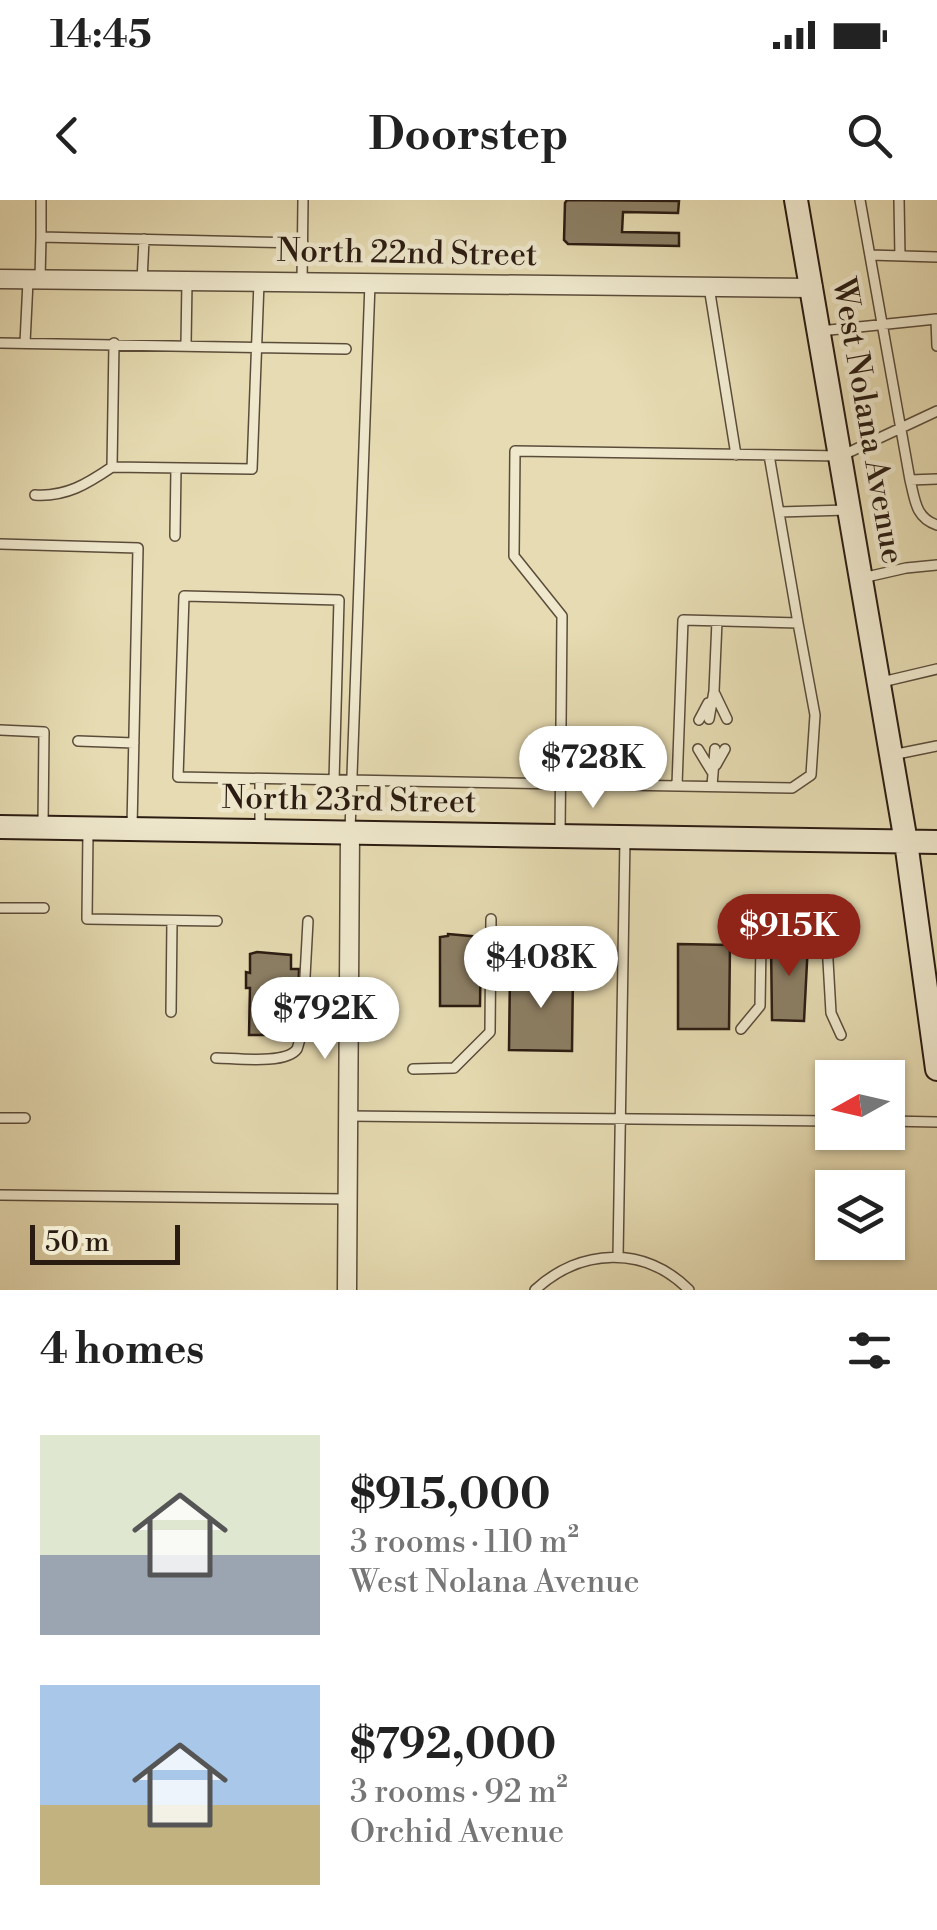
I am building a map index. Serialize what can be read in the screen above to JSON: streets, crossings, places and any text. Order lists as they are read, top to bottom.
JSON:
{
  "streets": {
    "main road": ["West Nolana Avenue", "North 23rd Street"],
    "street": ["North 22nd Street"]
  },
  "crossings": [
    ["North 22nd Street", "West Nolana Avenue"],
    ["West Nolana Avenue", "North 23rd Street"]
  ],
  "scale_bar": "50 m",
  "north": "left",
  "page": {
    "status": "14:45",
    "header": "Doorstep",
    "price": [
      "$728K",
      "$915K",
      "$408K",
      "$792K"
    ],
    "scale": "50 m",
    "heading": "4 homes",
    "list": [
      {
        "name": "$915,000",
        "note": "3 rooms · 110 m² · West Nolana Avenue"
      },
      {
        "name": "$792,000",
        "note": "3 rooms · 92 m² · Orchid Avenue"
      }
    ]
  }
}
